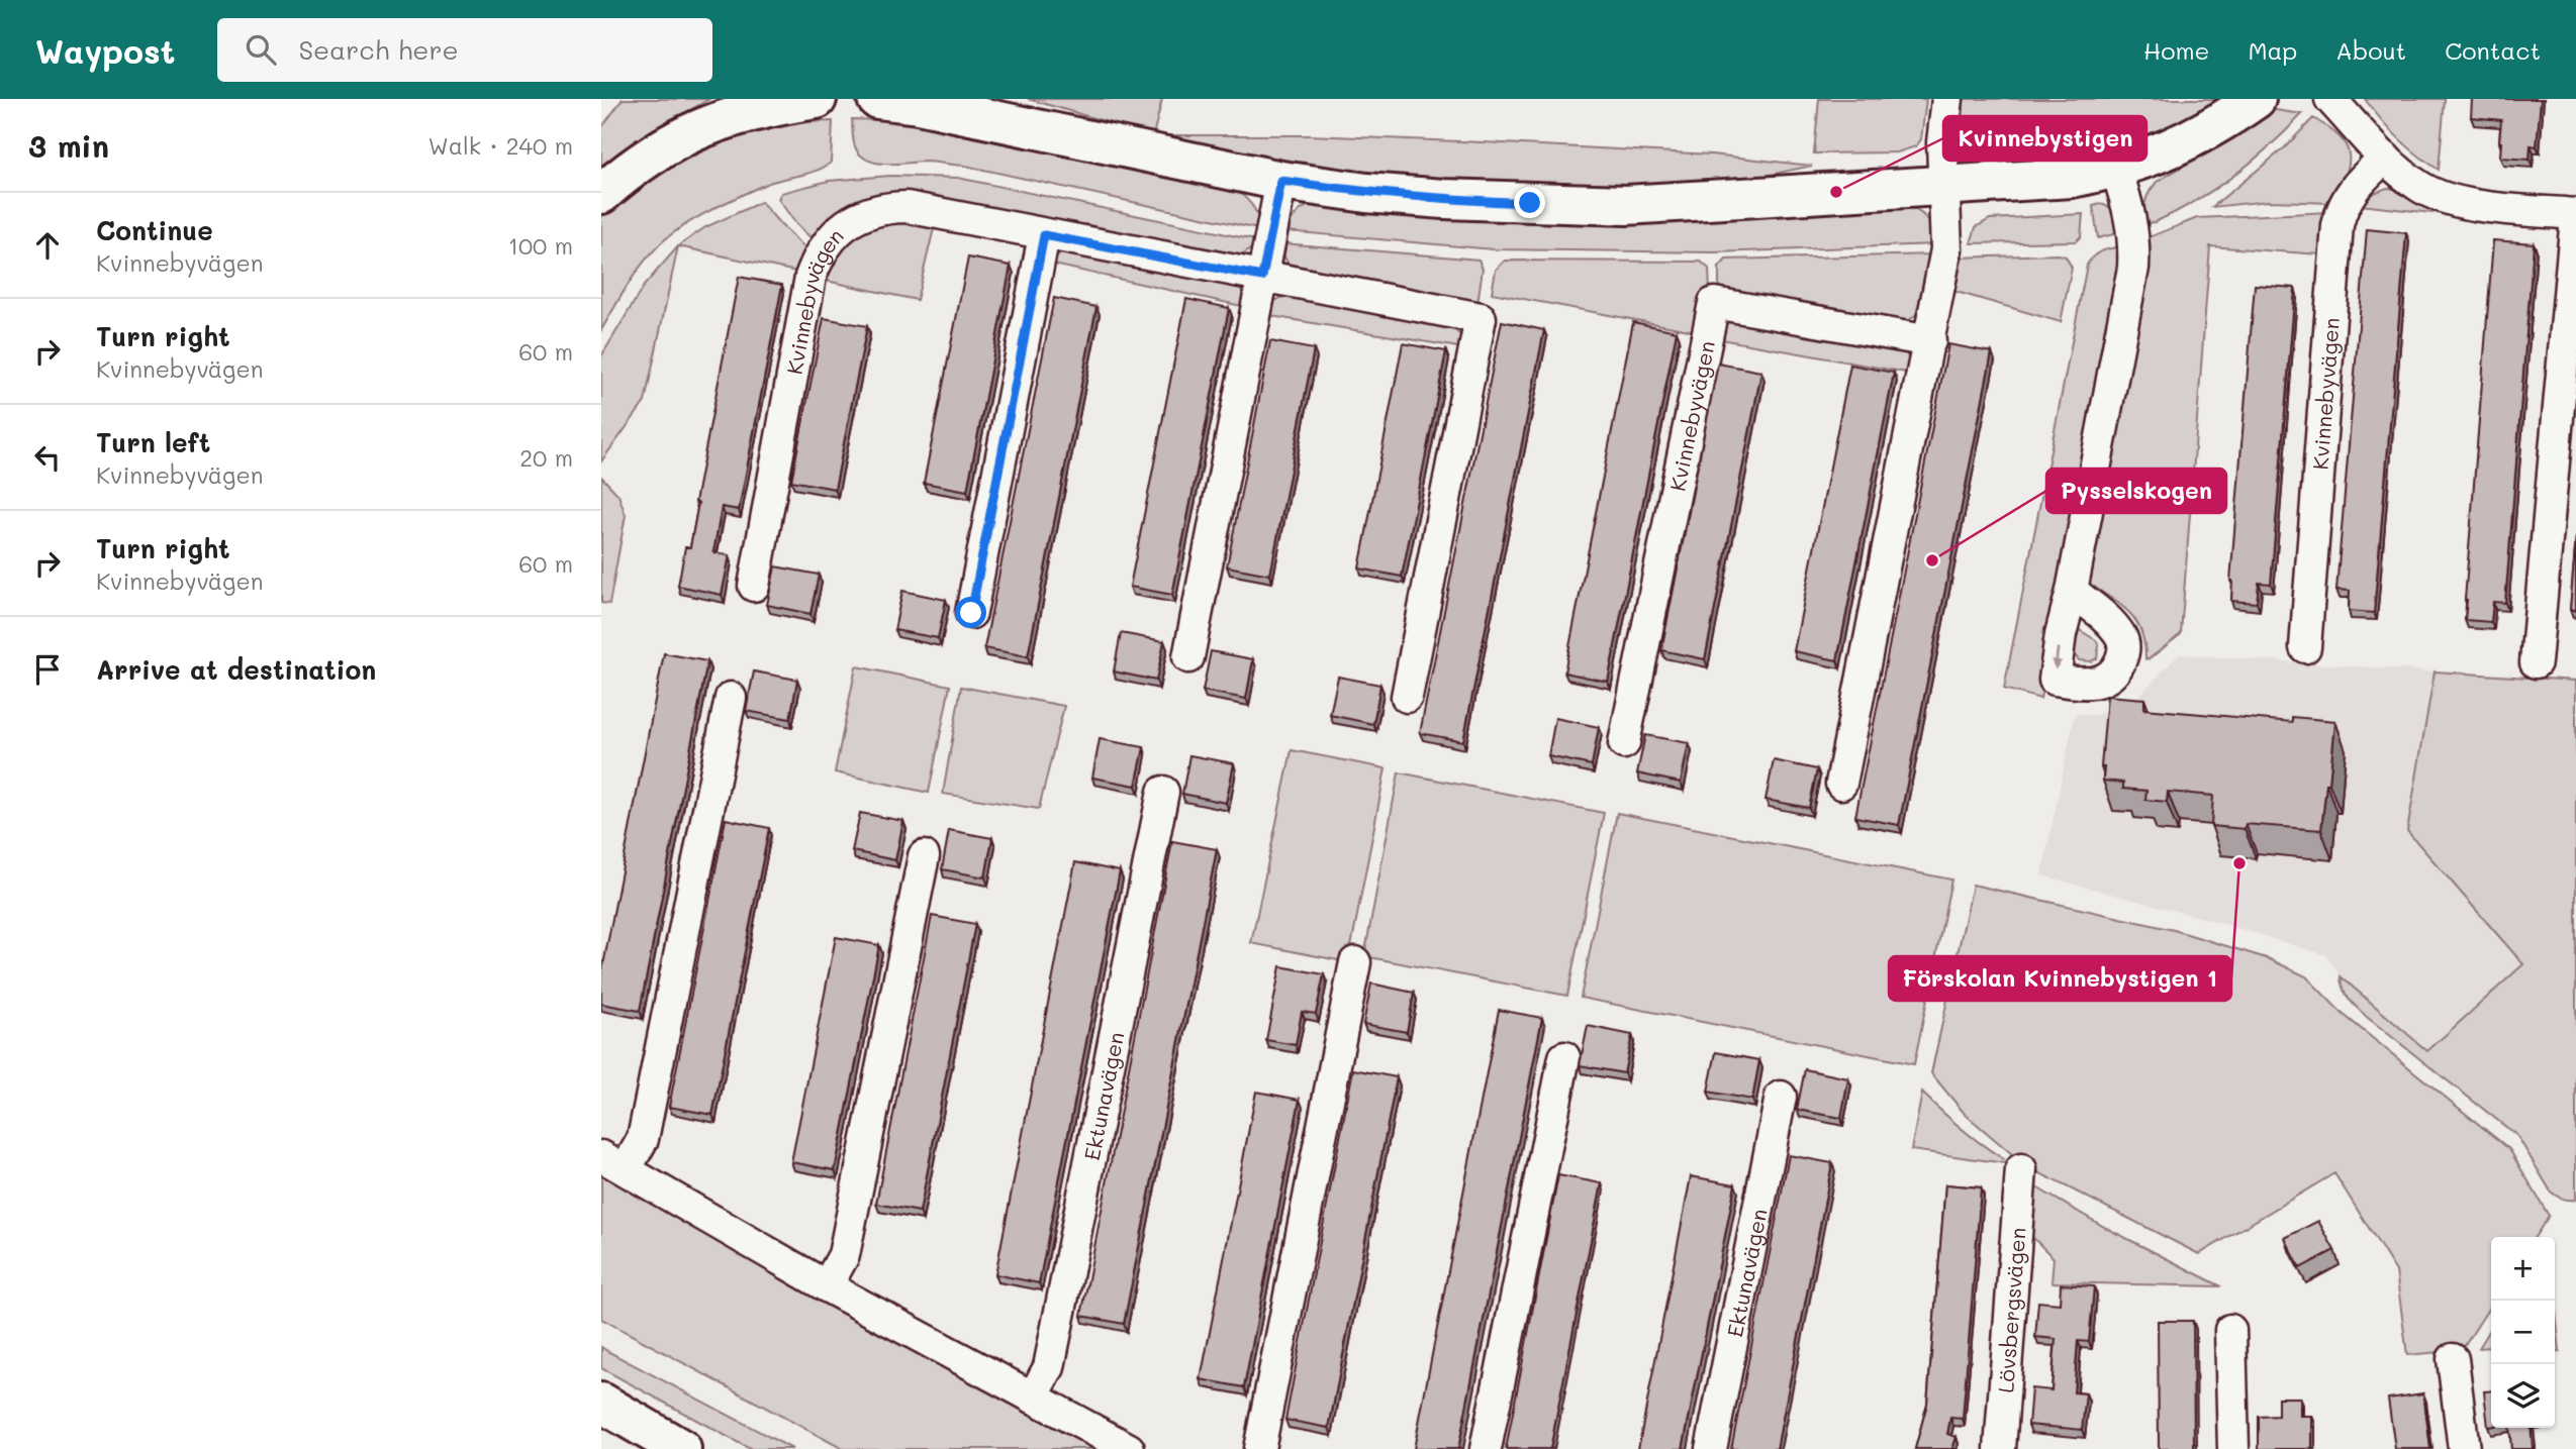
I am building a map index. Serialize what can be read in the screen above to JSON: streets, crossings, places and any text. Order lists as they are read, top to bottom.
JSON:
{
  "streets": {
    "street": ["Kvinnebyvägen", "Ektunavägen", "Lövsbergsvägen"]
  },
  "places": ["Kvinnebystigen", "Pysselskogen", "Förskolan Kvinnebystigen 1"],
  "page": {
    "header": "Waypost",
    "search": "Search here",
    "nav": [
      "Home",
      "Map",
      "About",
      "Contact"
    ],
    "heading": ["3 min", "Walk · 240 m"],
    "list": [
      ["Continue", "Kvinnebyvägen", "100 m"],
      ["Turn right", "Kvinnebyvägen", "60 m"],
      ["Turn left", "Kvinnebyvägen", "20 m"],
      ["Turn right", "Kvinnebyvägen", "60 m"],
      "Arrive at destination"
    ],
    "map_buttons": ["+", "−"]
  }
}
